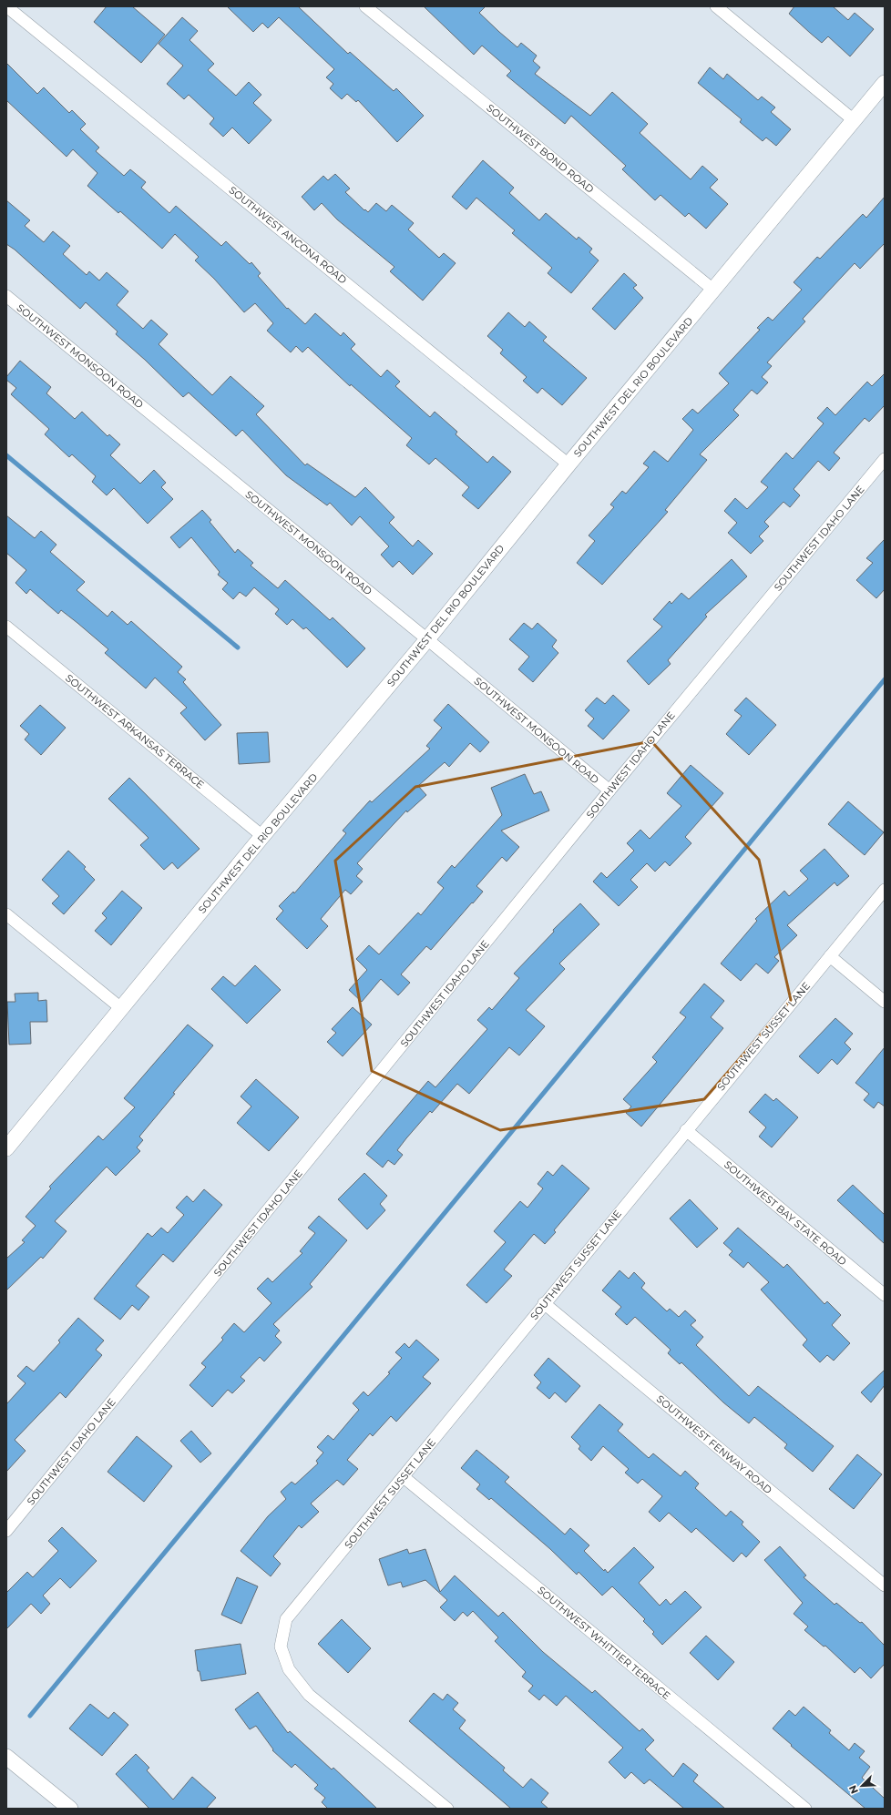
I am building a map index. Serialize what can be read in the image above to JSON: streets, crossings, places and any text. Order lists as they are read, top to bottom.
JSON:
{
  "streets": {
    "street": [
      "SOUTHWEST BOND ROAD",
      "SOUTHWEST ANCONA ROAD",
      "SOUTHWEST MONSOON ROAD",
      "SOUTHWEST DEL RIO BOULEVARD",
      "SOUTHWEST IDAHO LANE",
      "SOUTHWEST ARKANSAS TERRACE",
      "SOUTHWEST SUSSET LANE",
      "SOUTHWEST BAY STATE ROAD",
      "SOUTHWEST FENWAY ROAD",
      "SOUTHWEST WHITTIER TERRACE"
    ]
  },
  "crossings": [
    ["SOUTHWEST BOND ROAD", "SOUTHWEST DEL RIO BOULEVARD"],
    ["SOUTHWEST ANCONA ROAD", "SOUTHWEST DEL RIO BOULEVARD"],
    ["SOUTHWEST MONSOON ROAD", "SOUTHWEST DEL RIO BOULEVARD"],
    ["SOUTHWEST MONSOON ROAD", "SOUTHWEST IDAHO LANE"],
    ["SOUTHWEST DEL RIO BOULEVARD", "SOUTHWEST ARKANSAS TERRACE"],
    ["SOUTHWEST SUSSET LANE", "SOUTHWEST BAY STATE ROAD"],
    ["SOUTHWEST SUSSET LANE", "SOUTHWEST FENWAY ROAD"],
    ["SOUTHWEST SUSSET LANE", "SOUTHWEST WHITTIER TERRACE"]
  ],
  "north": "bottom left"
}
